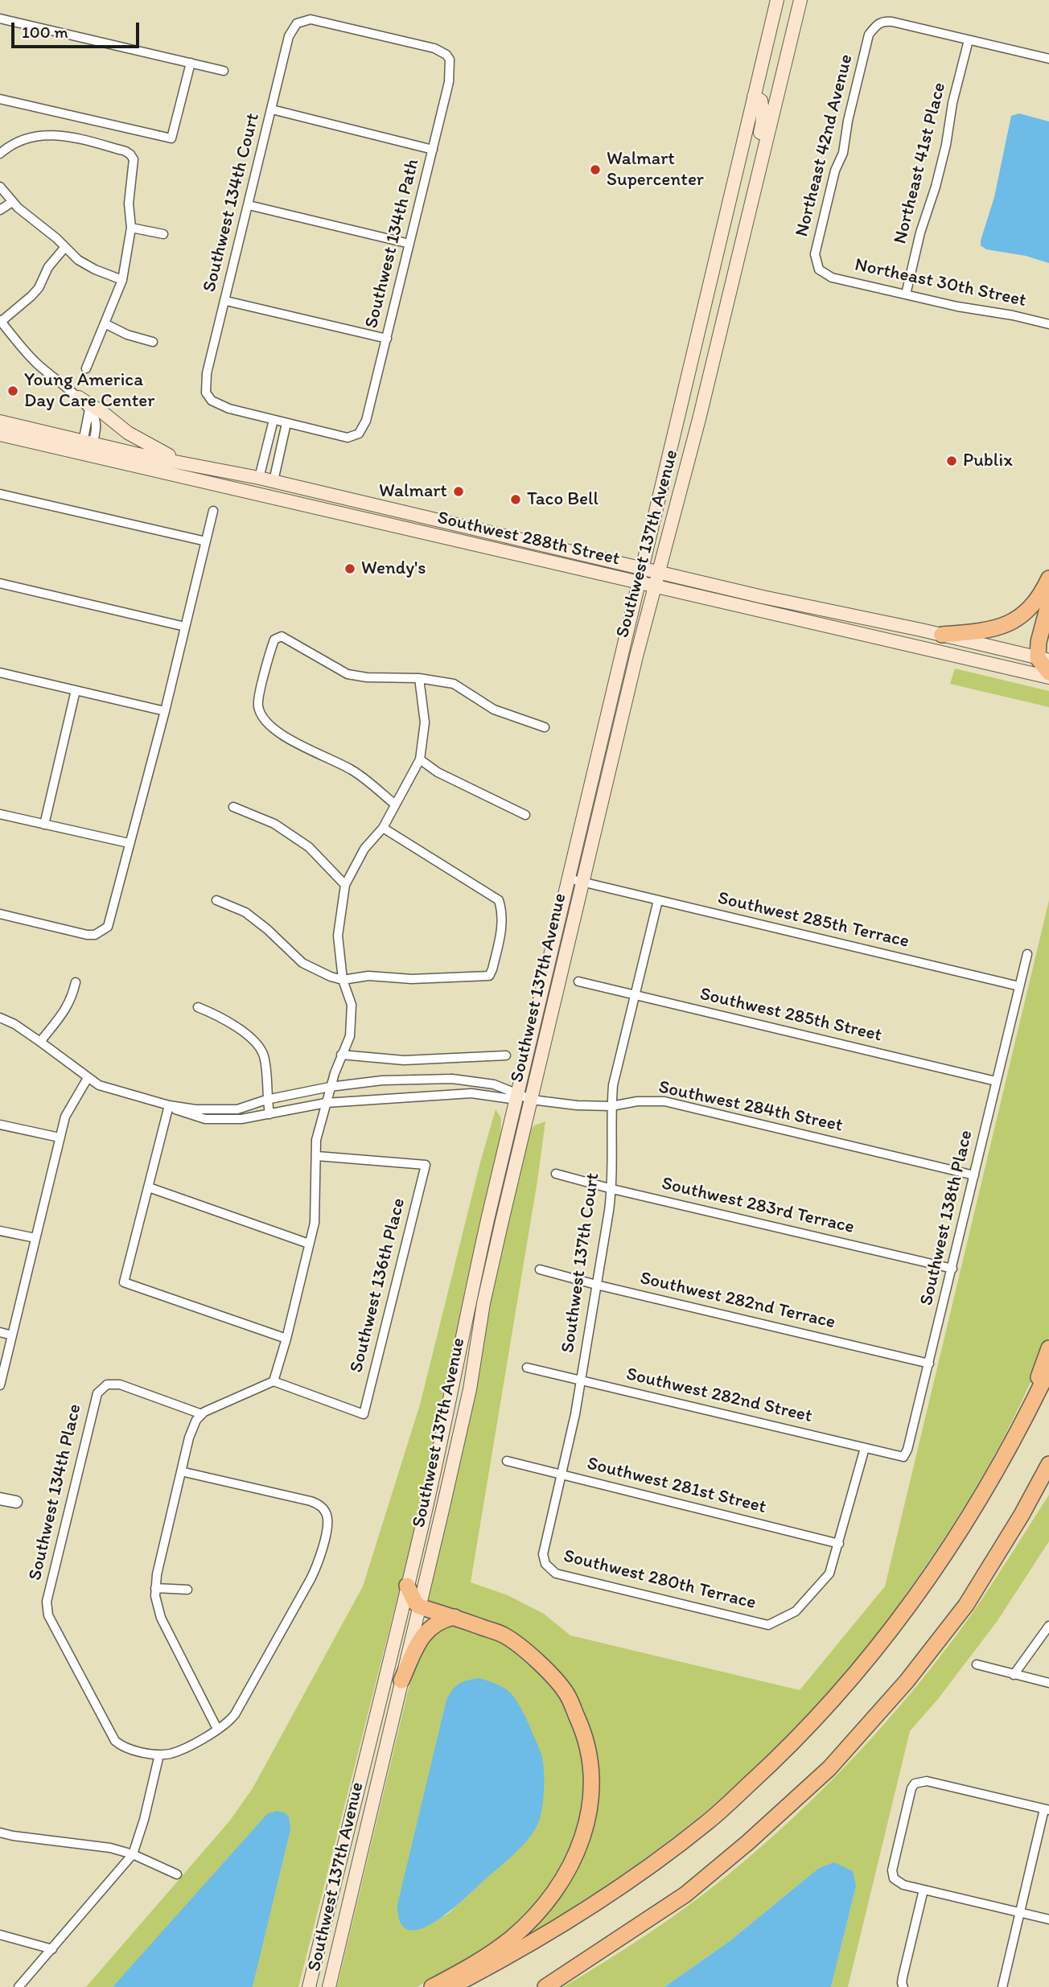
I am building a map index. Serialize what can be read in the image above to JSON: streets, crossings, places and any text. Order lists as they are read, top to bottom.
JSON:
{
  "streets": {
    "main road": ["Southwest 288th Street", "Southwest 137th Avenue"],
    "street": [
      "Northeast 42nd Avenue",
      "Northeast 41st Place",
      "Southwest 134th Court",
      "Southwest 134th Path",
      "Northeast 30th Street",
      "Southwest 285th Terrace",
      "Southwest 285th Street",
      "Southwest 284th Street",
      "Southwest 283rd Terrace",
      "Southwest 138th Place",
      "Southwest 137th Court",
      "Southwest 136th Place",
      "Southwest 282nd Terrace",
      "Southwest 282nd Street",
      "Southwest 281st Street",
      "Southwest 134th Place",
      "Southwest 280th Terrace"
    ]
  },
  "crossings": [
    ["Northeast 42nd Avenue", "Northeast 41st Place"],
    ["Northeast 42nd Avenue", "Northeast 30th Street"],
    ["Northeast 41st Place", "Northeast 30th Street"],
    ["Southwest 134th Court", "Southwest 134th Path"],
    ["Southwest 288th Street", "Southwest 137th Avenue"],
    ["Southwest 137th Avenue", "Southwest 285th Terrace"],
    ["Southwest 137th Avenue", "Southwest 284th Street"],
    ["Southwest 285th Terrace", "Southwest 138th Place"],
    ["Southwest 285th Terrace", "Southwest 137th Court"],
    ["Southwest 285th Street", "Southwest 138th Place"],
    ["Southwest 285th Street", "Southwest 137th Court"],
    ["Southwest 284th Street", "Southwest 138th Place"],
    ["Southwest 284th Street", "Southwest 137th Court"],
    ["Southwest 283rd Terrace", "Southwest 138th Place"],
    ["Southwest 283rd Terrace", "Southwest 137th Court"],
    ["Southwest 138th Place", "Southwest 282nd Terrace"],
    ["Southwest 138th Place", "Southwest 282nd Street"],
    ["Southwest 137th Court", "Southwest 282nd Terrace"],
    ["Southwest 137th Court", "Southwest 282nd Street"],
    ["Southwest 137th Court", "Southwest 281st Street"],
    ["Southwest 137th Court", "Southwest 280th Terrace"],
    ["Southwest 281st Street", "Southwest 280th Terrace"]
  ],
  "places": [
    "Walmart Supercenter",
    "Young America Day Care Center",
    "Publix",
    "Walmart",
    "Taco Bell",
    "Wendy's"
  ],
  "scale_bar": "100 m"
}
